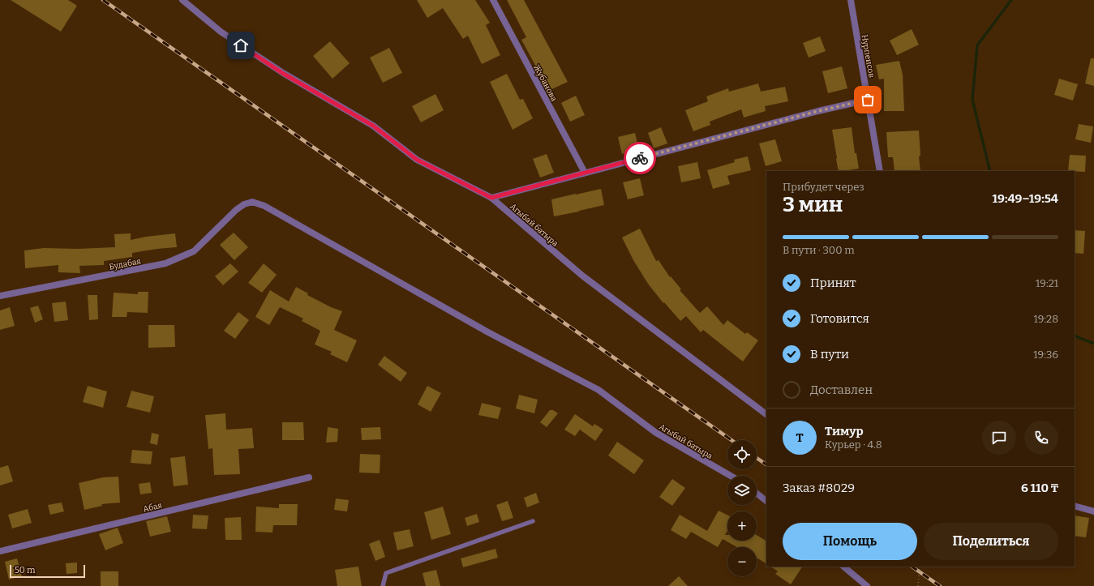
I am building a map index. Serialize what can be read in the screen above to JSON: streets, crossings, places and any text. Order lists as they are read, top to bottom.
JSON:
{
  "streets": {
    "street": [
      "Нурпеисов",
      "Жубанова",
      "Агыбай батыра",
      "Будабая",
      "Абая"
    ]
  },
  "crossings": [
    ["Агыбай батыра", "Будабая"]
  ],
  "scale_bar": "50 m",
  "page": {
    "heading": ["3 мин", "Прибудет через", "19:49–19:54"],
    "panel": [
      "Тимур",
      "Курьер · 4.8",
      "Заказ #8029",
      "6 110 ₸"
    ],
    "bar": "В пути · 300 m",
    "list": [
      ["Принят", "19:21"],
      ["Готовится", "19:28"],
      ["В пути", "19:36"],
      "Доставлен"
    ],
    "round": "Т",
    "map_buttons": ["+", "−"],
    "buttons": ["Помощь", "Поделиться"],
    "scale": "50 m"
  }
}
